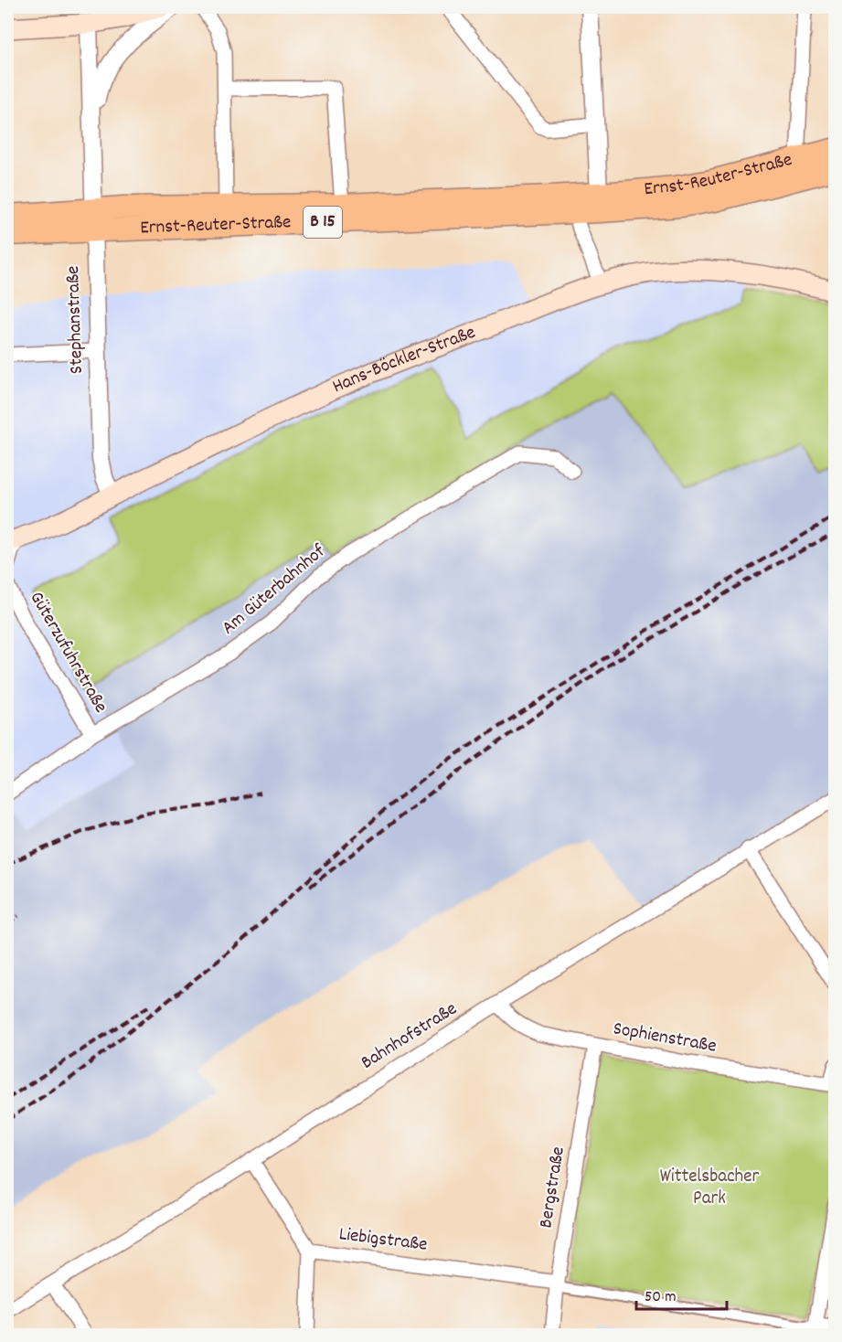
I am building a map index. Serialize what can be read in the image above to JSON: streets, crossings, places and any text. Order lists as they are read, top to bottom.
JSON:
{
  "streets": {
    "main road": ["Ernst-Reuter-Straße", "B 15", "Hans-Böckler-Straße"],
    "street": [
      "Stephanstraße",
      "Am Güterbahnhof",
      "Güterzufuhrstraße",
      "Bahnhofstraße",
      "Sophienstraße",
      "Bergstraße",
      "Liebigstraße"
    ]
  },
  "crossings": [
    ["Ernst-Reuter-Straße", "Stephanstraße"],
    ["Stephanstraße", "Hans-Böckler-Straße"],
    ["Am Güterbahnhof", "Güterzufuhrstraße"],
    ["Bahnhofstraße", "Sophienstraße"],
    ["Bahnhofstraße", "Liebigstraße"],
    ["Sophienstraße", "Bergstraße"],
    ["Bergstraße", "Liebigstraße"]
  ],
  "parks": ["Wittelsbacher Park"],
  "scale_bar": "50 m"
}
